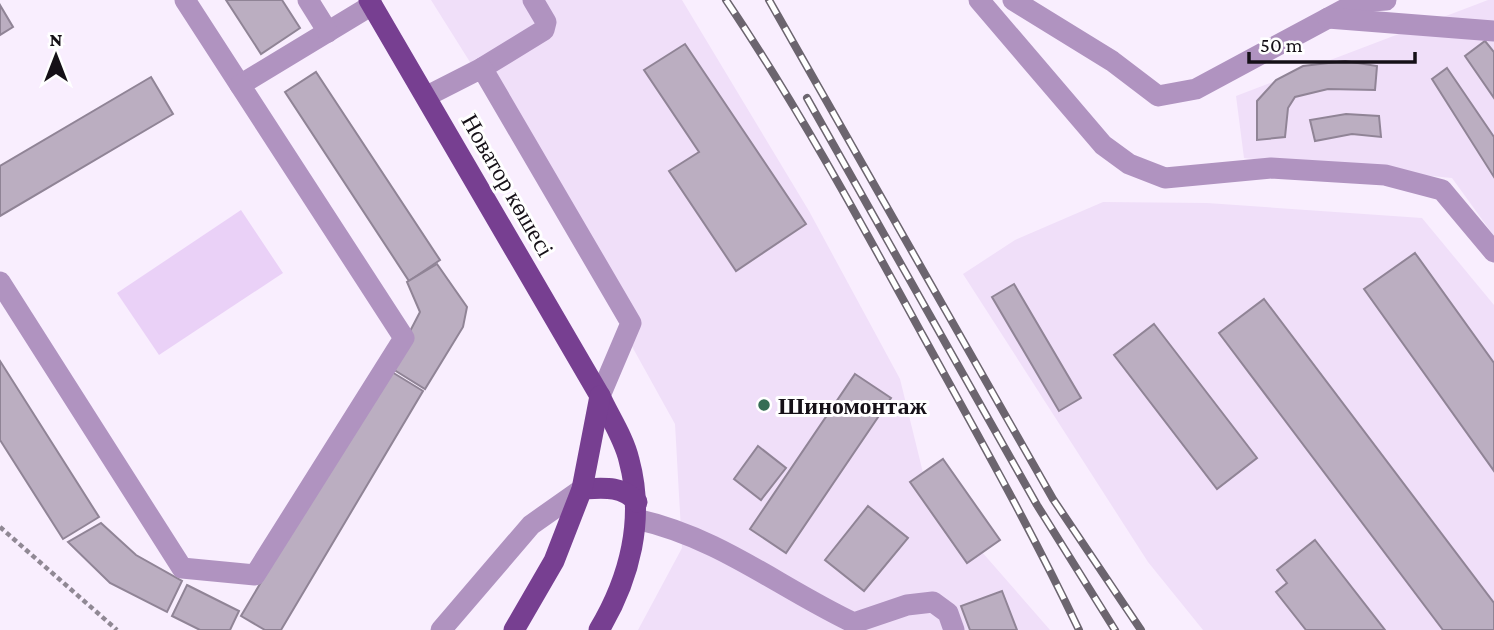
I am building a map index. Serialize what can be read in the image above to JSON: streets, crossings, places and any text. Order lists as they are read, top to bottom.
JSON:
{
  "streets": {
    "main road": ["Новатор көшесі"]
  },
  "places": ["Шиномонтаж"],
  "scale_bar": "50 m",
  "north": "top"
}
